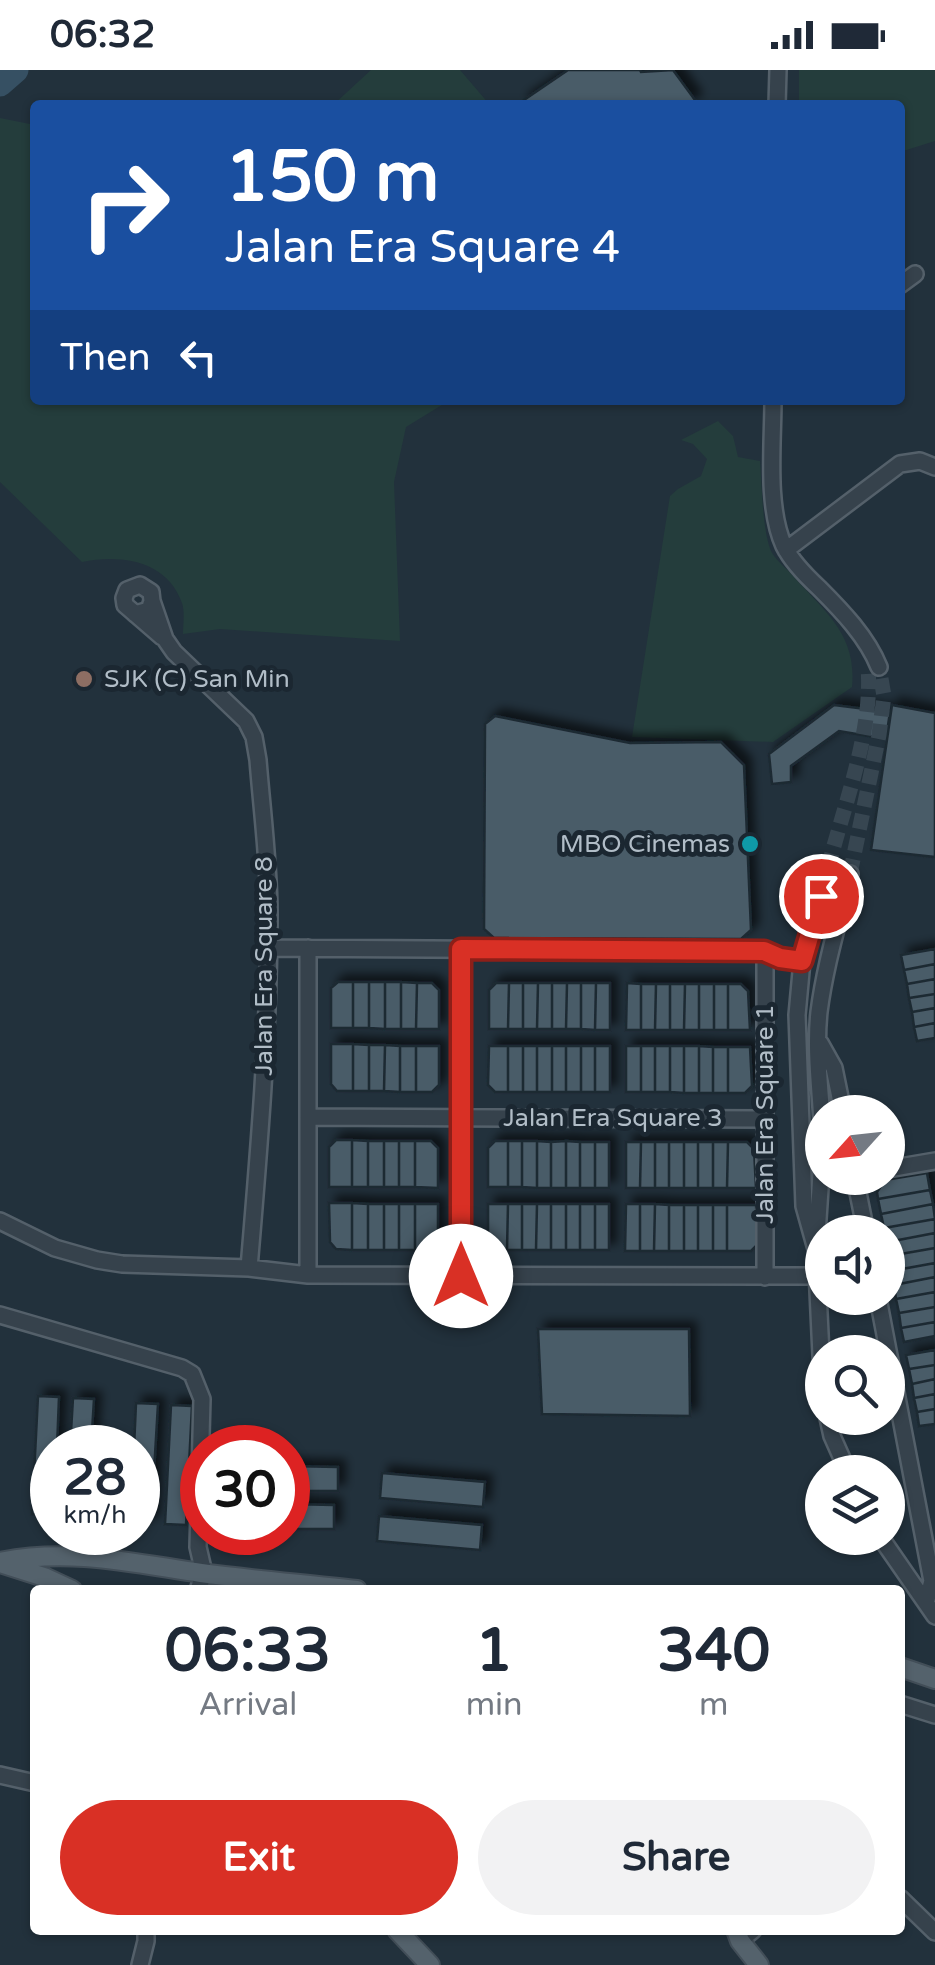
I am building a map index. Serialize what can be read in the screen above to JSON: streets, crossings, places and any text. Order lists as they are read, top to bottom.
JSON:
{
  "streets": {
    "street": ["Jalan Era Square 8", "Jalan Era Square 1", "Jalan Era Square 3"]
  },
  "crossings": [
    ["Jalan Era Square 8", "Jalan Era Square 3"],
    ["Jalan Era Square 1", "Jalan Era Square 3"]
  ],
  "places": ["SJK (C) San Min", "MBO Cinemas"],
  "north": "bottom left",
  "page": {
    "status": "06:32",
    "turn": ["150 m", "Jalan Era Square 4"],
    "then": "Then",
    "speed": "28 km/h",
    "limit": "30",
    "eta": [
      "06:33",
      "Arrival",
      "1",
      "min",
      "340",
      "m"
    ],
    "buttons": ["Exit", "Share"]
  }
}
